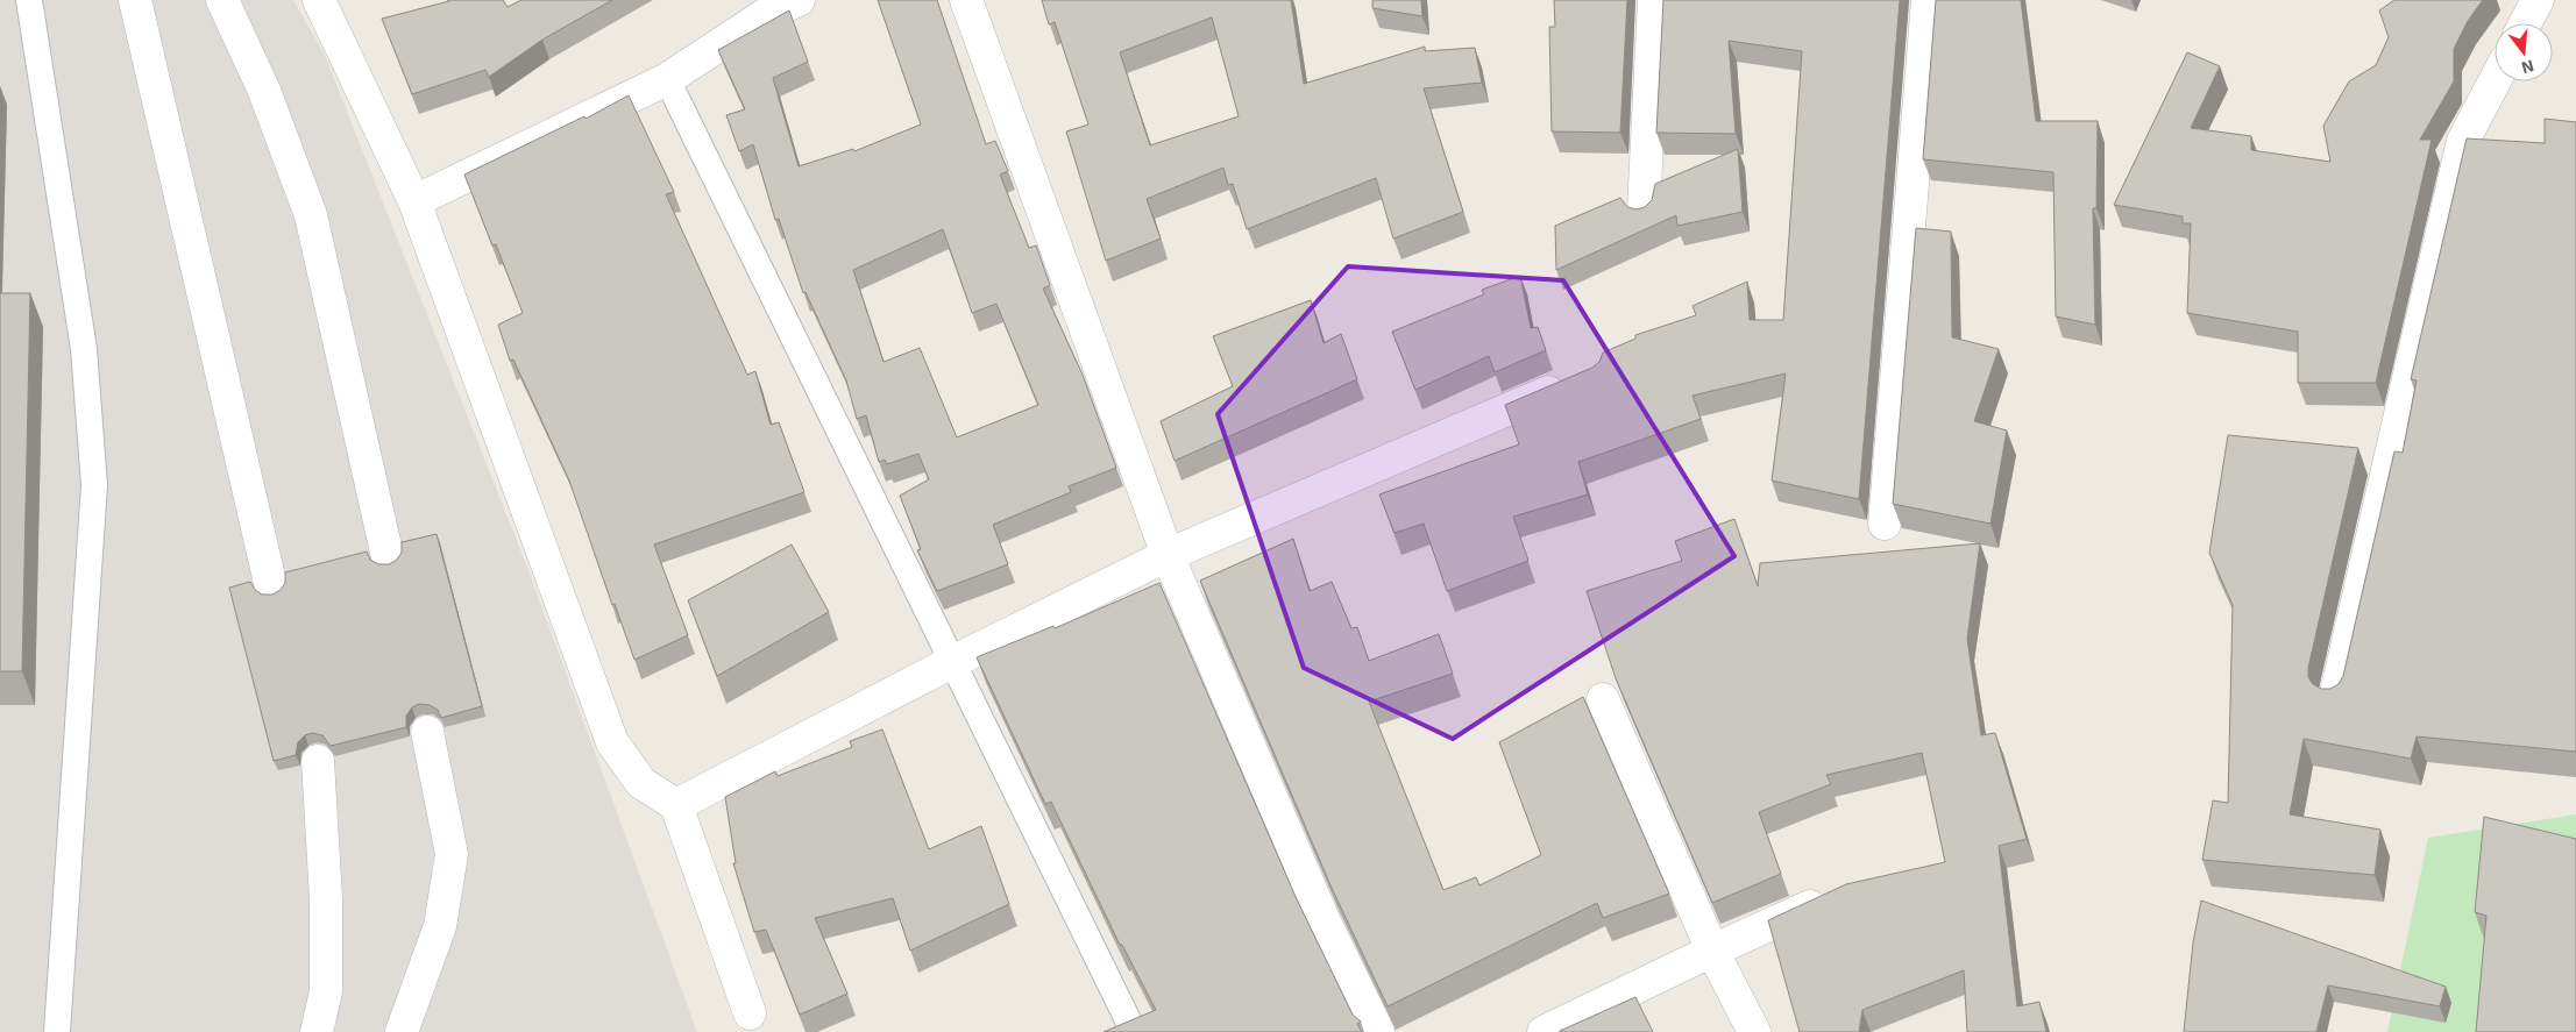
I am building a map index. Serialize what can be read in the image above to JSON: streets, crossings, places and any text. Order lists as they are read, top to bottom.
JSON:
{
  "north": "bottom"
}
